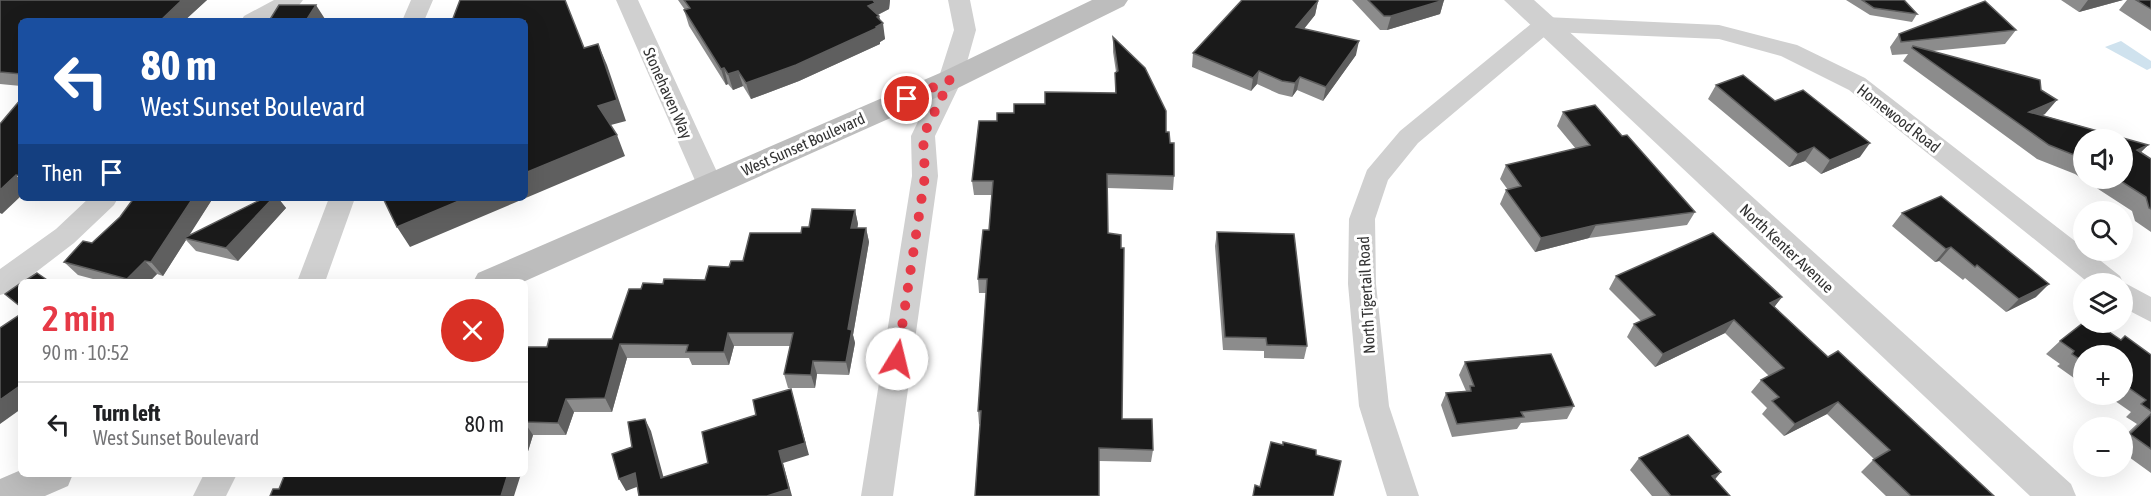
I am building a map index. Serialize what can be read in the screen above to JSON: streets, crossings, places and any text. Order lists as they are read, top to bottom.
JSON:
{
  "streets": {
    "main road": ["West Sunset Boulevard"],
    "street": [
      "Stonehaven Way",
      "Homewood Road",
      "North Kenter Avenue",
      "North Tigertail Road"
    ]
  },
  "crossings": [
    ["Stonehaven Way", "West Sunset Boulevard"],
    ["Homewood Road", "North Kenter Avenue"],
    ["Homewood Road", "North Tigertail Road"],
    ["North Kenter Avenue", "North Tigertail Road"]
  ],
  "page": {
    "turn": ["80 m", "West Sunset Boulevard"],
    "map_buttons": ["+", "−"],
    "then": "Then",
    "heading": ["2 min", "90 m · 10:52"],
    "list": [
      {
        "name": "Turn left",
        "note": "West Sunset Boulevard",
        "value": "80 m"
      }
    ]
  }
}
